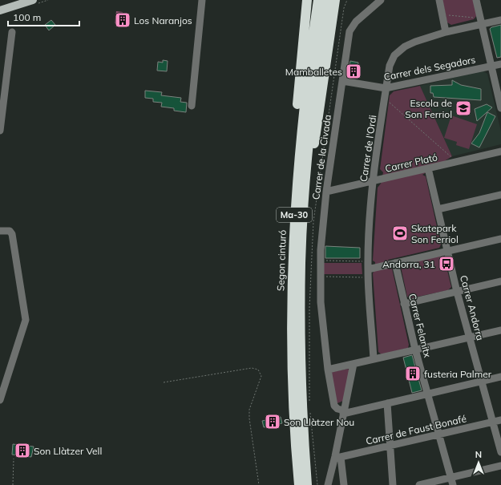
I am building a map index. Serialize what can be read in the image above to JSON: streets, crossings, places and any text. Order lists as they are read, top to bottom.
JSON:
{
  "streets": {
    "highway": ["Ma-30", "Segon cinturó"],
    "street": [
      "Carrer dels Segadors",
      "Carrer de l'Ordi",
      "Carrer de la Civada",
      "Carrer Plató",
      "Carrer Andorra",
      "Carrer Felanitx",
      "Carrer de Faust Bonafé"
    ]
  },
  "crossings": [
    ["Carrer dels Segadors", "Carrer de l'Ordi"],
    ["Carrer dels Segadors", "Carrer de la Civada"],
    ["Carrer de l'Ordi", "Carrer Plató"],
    ["Carrer de la Civada", "Carrer Plató"],
    ["Carrer Plató", "Carrer Andorra"],
    ["Carrer Andorra", "Carrer de Faust Bonafé"],
    ["Carrer Felanitx", "Carrer de Faust Bonafé"]
  ],
  "places": {
    "building": [
      "Los Naranjos",
      "Mamballetes",
      "fusteria Palmer",
      "Son Llàtzer Nou",
      "Son Llàtzer Vell"
    ],
    "school or university": ["Escola de Son Ferriol"],
    "sports": ["Skatepark Son Ferriol"],
    "bus stop": ["Andorra, 31"]
  },
  "scale_bar": "100 m",
  "north": "top"
}
